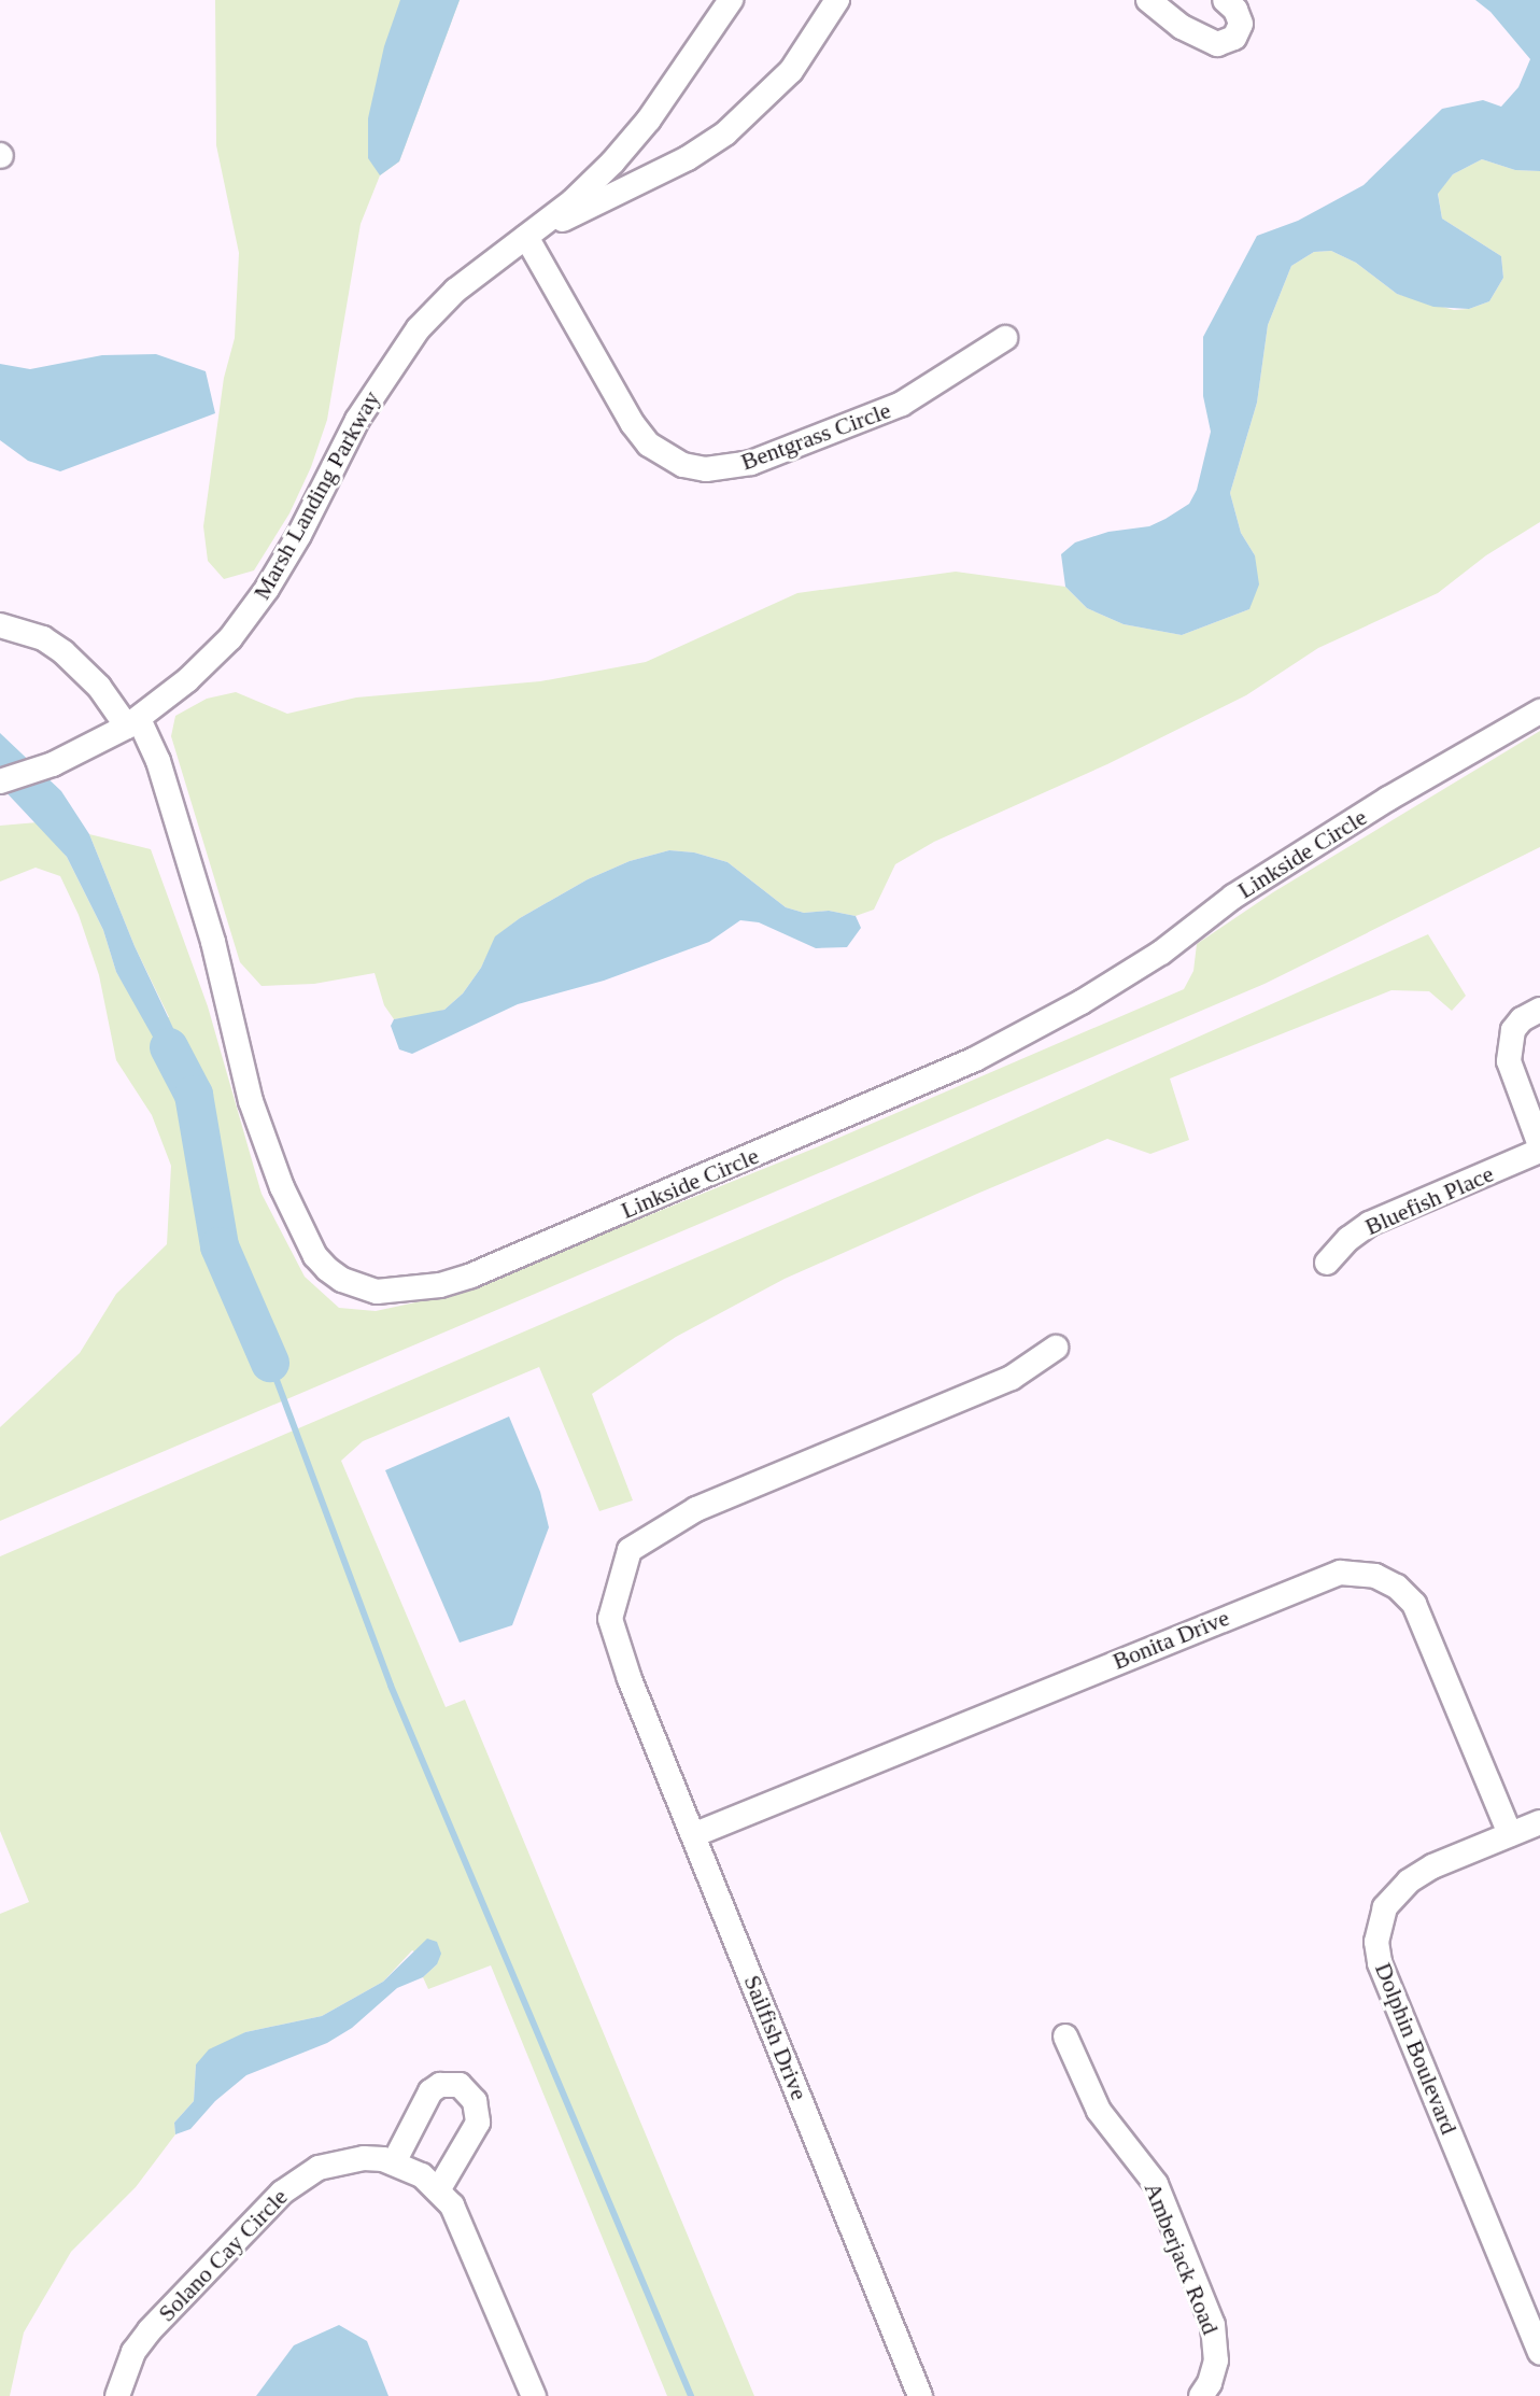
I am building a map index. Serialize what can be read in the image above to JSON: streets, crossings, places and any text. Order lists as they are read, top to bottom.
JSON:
{
  "streets": {
    "street": [
      "Bentgrass Circle",
      "Marsh Landing Parkway",
      "Linkside Circle",
      "Bluefish Place",
      "Bonita Drive",
      "Sailfish Drive",
      "Dolphin Boulevard",
      "Solano Cay Circle",
      "Amberjack Road"
    ]
  },
  "crossings": [
    ["Bentgrass Circle", "Marsh Landing Parkway"],
    ["Marsh Landing Parkway", "Linkside Circle"],
    ["Bonita Drive", "Sailfish Drive"],
    ["Bonita Drive", "Dolphin Boulevard"]
  ]
}
